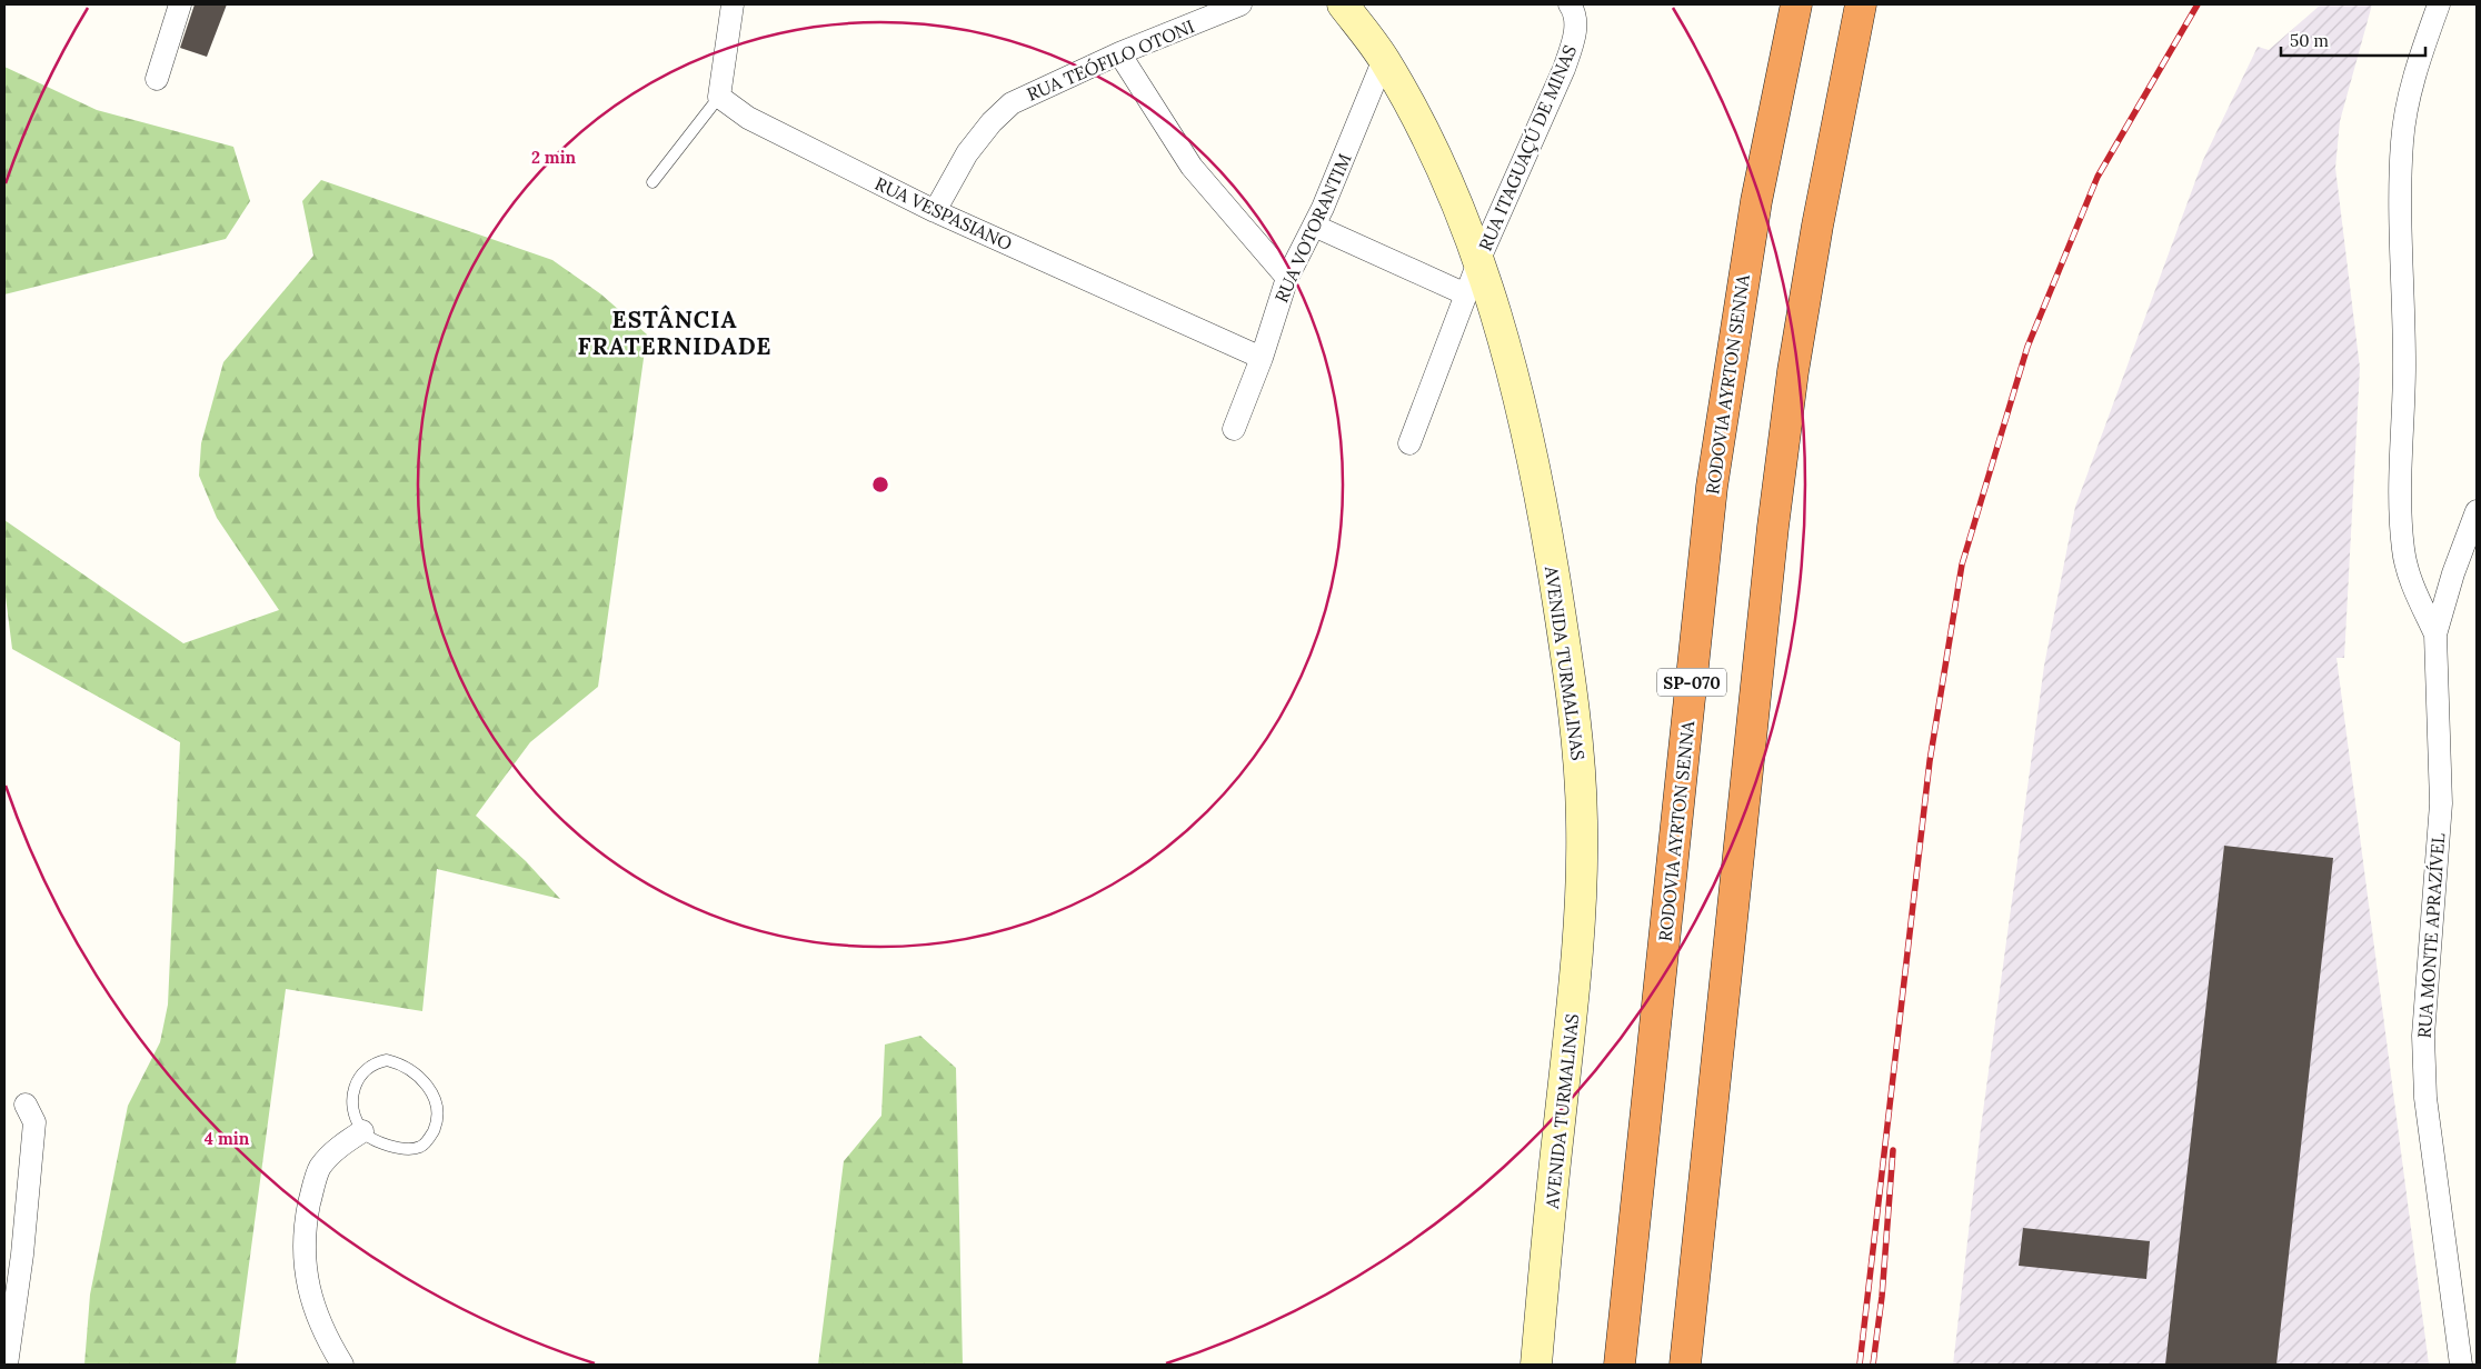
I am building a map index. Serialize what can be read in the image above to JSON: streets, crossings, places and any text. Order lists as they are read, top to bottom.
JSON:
{
  "streets": {
    "highway": ["RODOVIA AYRTON SENNA", "SP-070"],
    "street": [
      "RUA TEÓFILO OTONI",
      "RUA ITAGUAÇÚ DE MINAS",
      "RUA VESPASIANO",
      "RUA VOTORANTIM",
      "AVENIDA TURMALINAS",
      "RUA MONTE APRAZÍVEL"
    ]
  },
  "crossings": [
    ["RUA TEÓFILO OTONI", "RUA VESPASIANO"],
    ["RUA ITAGUAÇÚ DE MINAS", "AVENIDA TURMALINAS"],
    ["RUA VESPASIANO", "RUA VOTORANTIM"],
    ["RUA VOTORANTIM", "AVENIDA TURMALINAS"]
  ],
  "districts": ["ESTÂNCIA FRATERNIDADE"],
  "scale_bar": "50 m",
  "rings": ["2 min", "4 min"]
}
